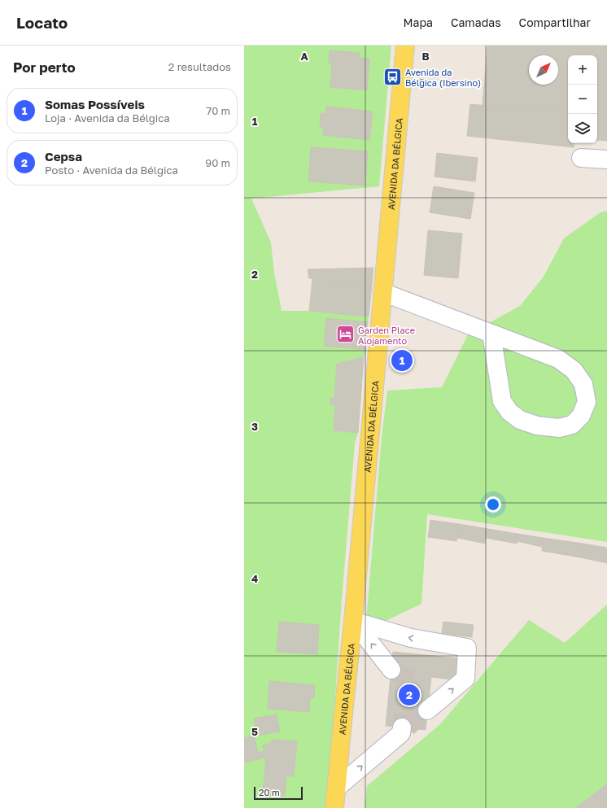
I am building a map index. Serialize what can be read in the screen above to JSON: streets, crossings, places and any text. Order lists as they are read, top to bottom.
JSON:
{
  "streets": {
    "main road": ["AVENIDA DA BÉLGICA"]
  },
  "places": {
    "bus stop": ["Avenida da Bélgica (Ibersino)"],
    "hotel": ["Garden Place Alojamento"]
  },
  "scale_bar": "20 m",
  "north": "top right",
  "page": {
    "header": "Locato",
    "nav": ["Mapa", "Camadas", "Compartilhar"],
    "heading": ["Por perto", "2 resultados"],
    "map_buttons": ["+", "−"],
    "list": [
      {
        "mark": "1",
        "name": "Somas Possíveis",
        "note": "Loja · Avenida da Bélgica",
        "value": "70 m"
      },
      {
        "mark": "2",
        "name": "Cepsa",
        "note": "Posto · Avenida da Bélgica",
        "value": "90 m"
      }
    ],
    "pins": ["1", "2"],
    "scale": "20 m"
  },
  "grid": {
    "columns": ["A", "B"],
    "rows": [
      "1",
      "2",
      "3",
      "4",
      "5"
    ]
  }
}
